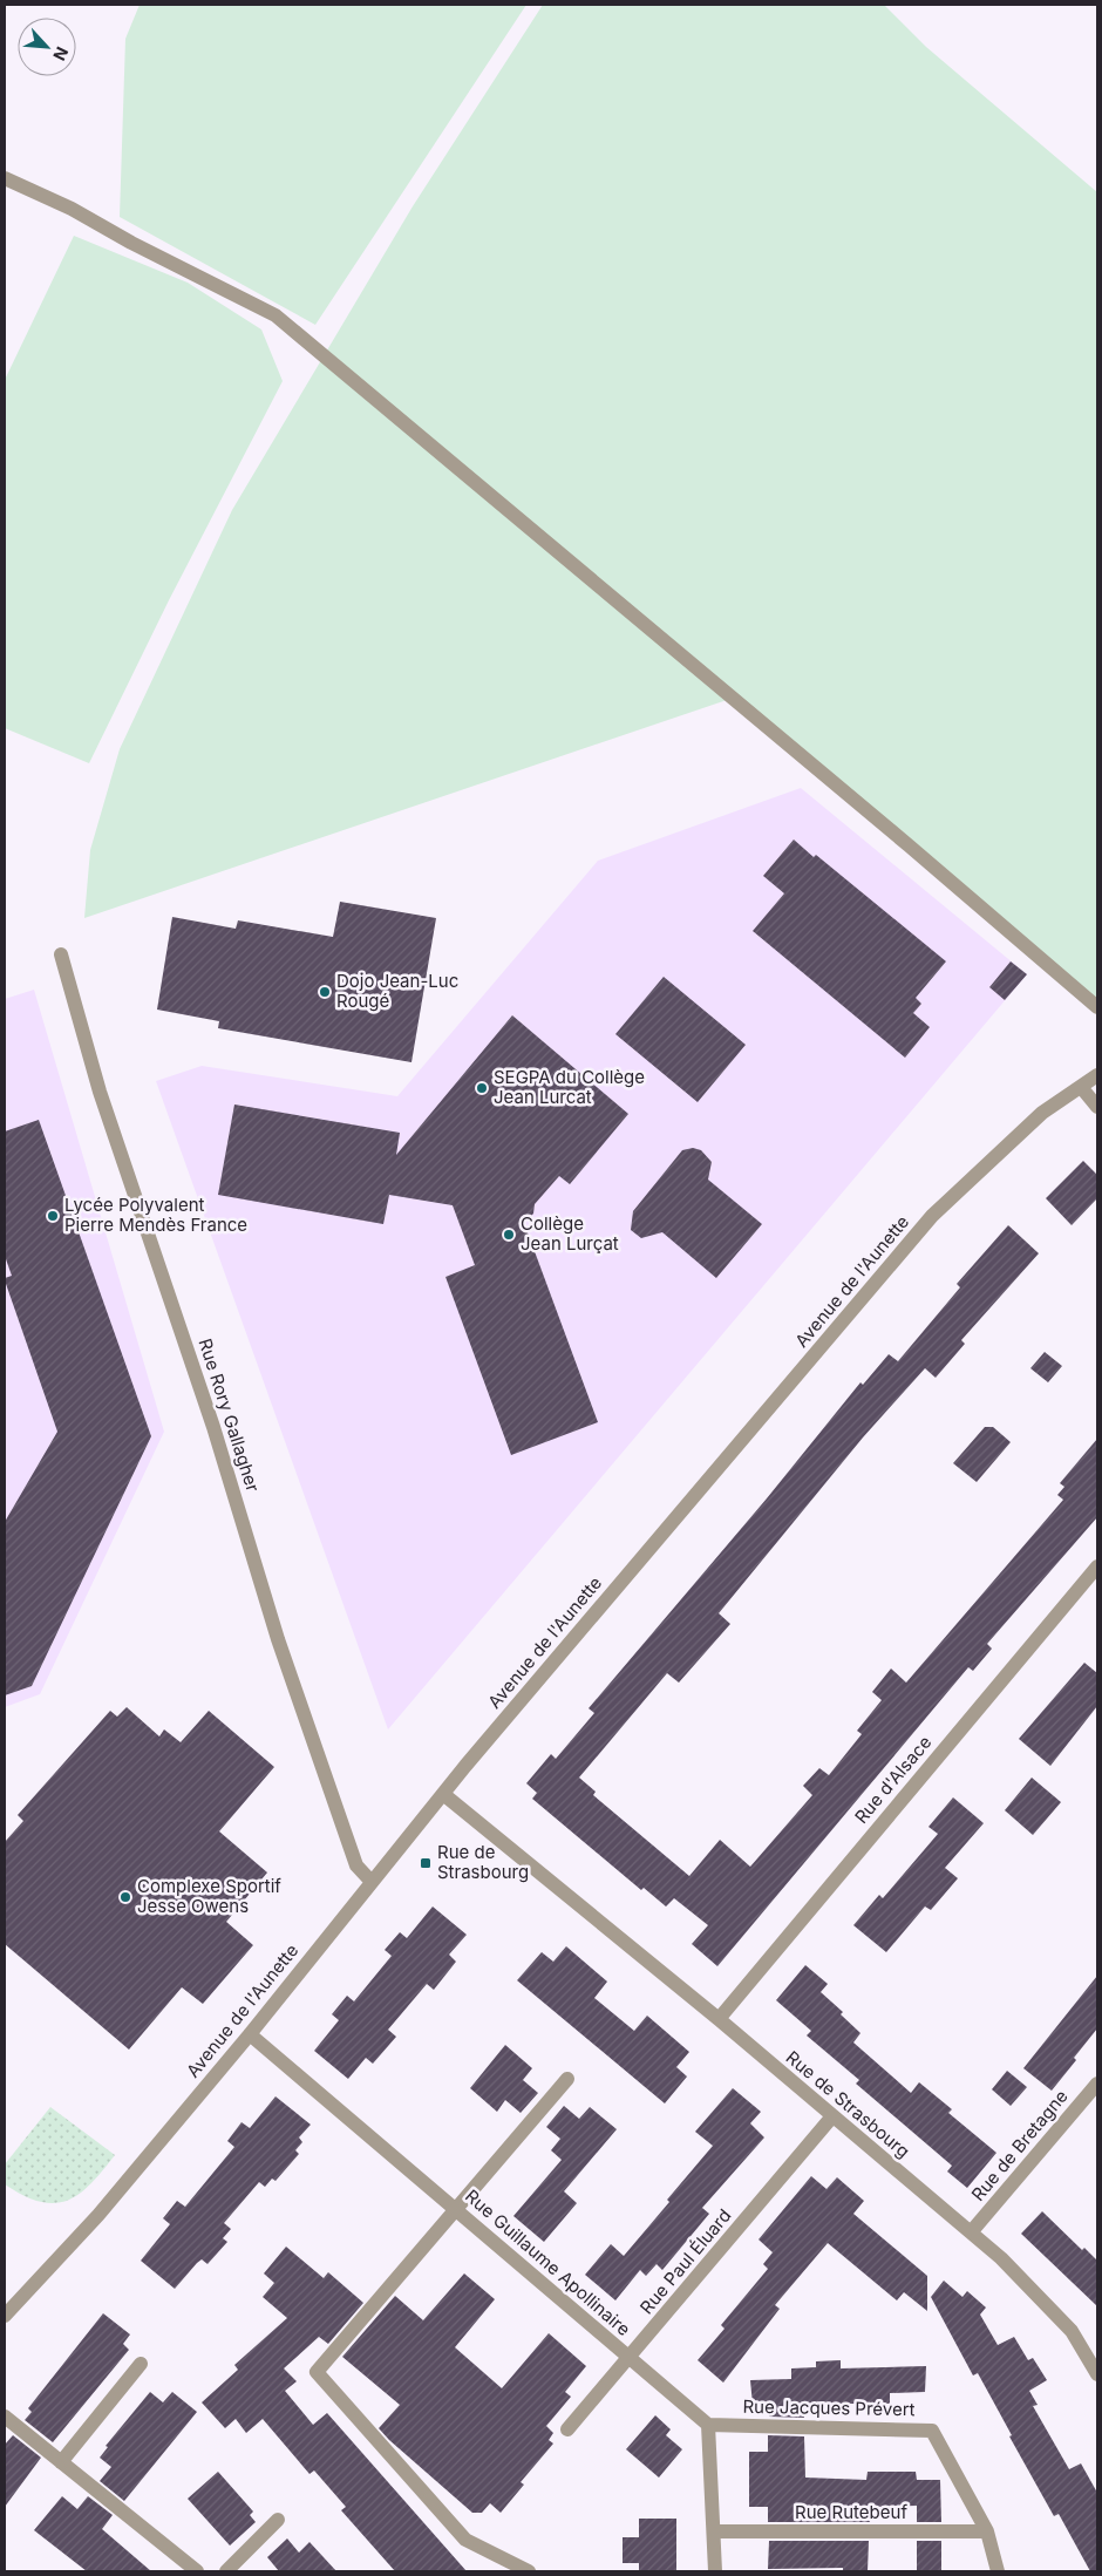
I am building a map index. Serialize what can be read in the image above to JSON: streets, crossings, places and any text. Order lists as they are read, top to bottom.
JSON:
{
  "streets": {
    "street": [
      "Avenue de l'Aunette",
      "Rue Rory Gallagher",
      "Rue d'Alsace",
      "Rue de Strasbourg",
      "Rue de Bretagne",
      "Rue Paul Éluard",
      "Rue Guillaume Apollinaire",
      "Rue Jacques Prévert",
      "Rue Rutebeuf"
    ]
  },
  "crossings": [
    ["Avenue de l'Aunette", "Rue Rory Gallagher"],
    ["Avenue de l'Aunette", "Rue de Strasbourg"],
    ["Avenue de l'Aunette", "Rue Guillaume Apollinaire"],
    ["Rue d'Alsace", "Rue de Strasbourg"],
    ["Rue de Strasbourg", "Rue de Bretagne"],
    ["Rue de Strasbourg", "Rue Paul Éluard"],
    ["Rue Paul Éluard", "Rue Guillaume Apollinaire"],
    ["Rue Guillaume Apollinaire", "Rue Jacques Prévert"],
    ["Rue Jacques Prévert", "Rue Rutebeuf"]
  ],
  "places": {
    "other": [
      "Dojo Jean-Luc Rougé",
      "SEGPA du Collège Jean Lurcat",
      "Lycée Polyvalent Pierre Mendès France",
      "Collège Jean Lurçat",
      "Complexe Sportif Jesse Owens"
    ],
    "transit": ["Rue de Strasbourg"]
  },
  "north": "bottom right"
}
